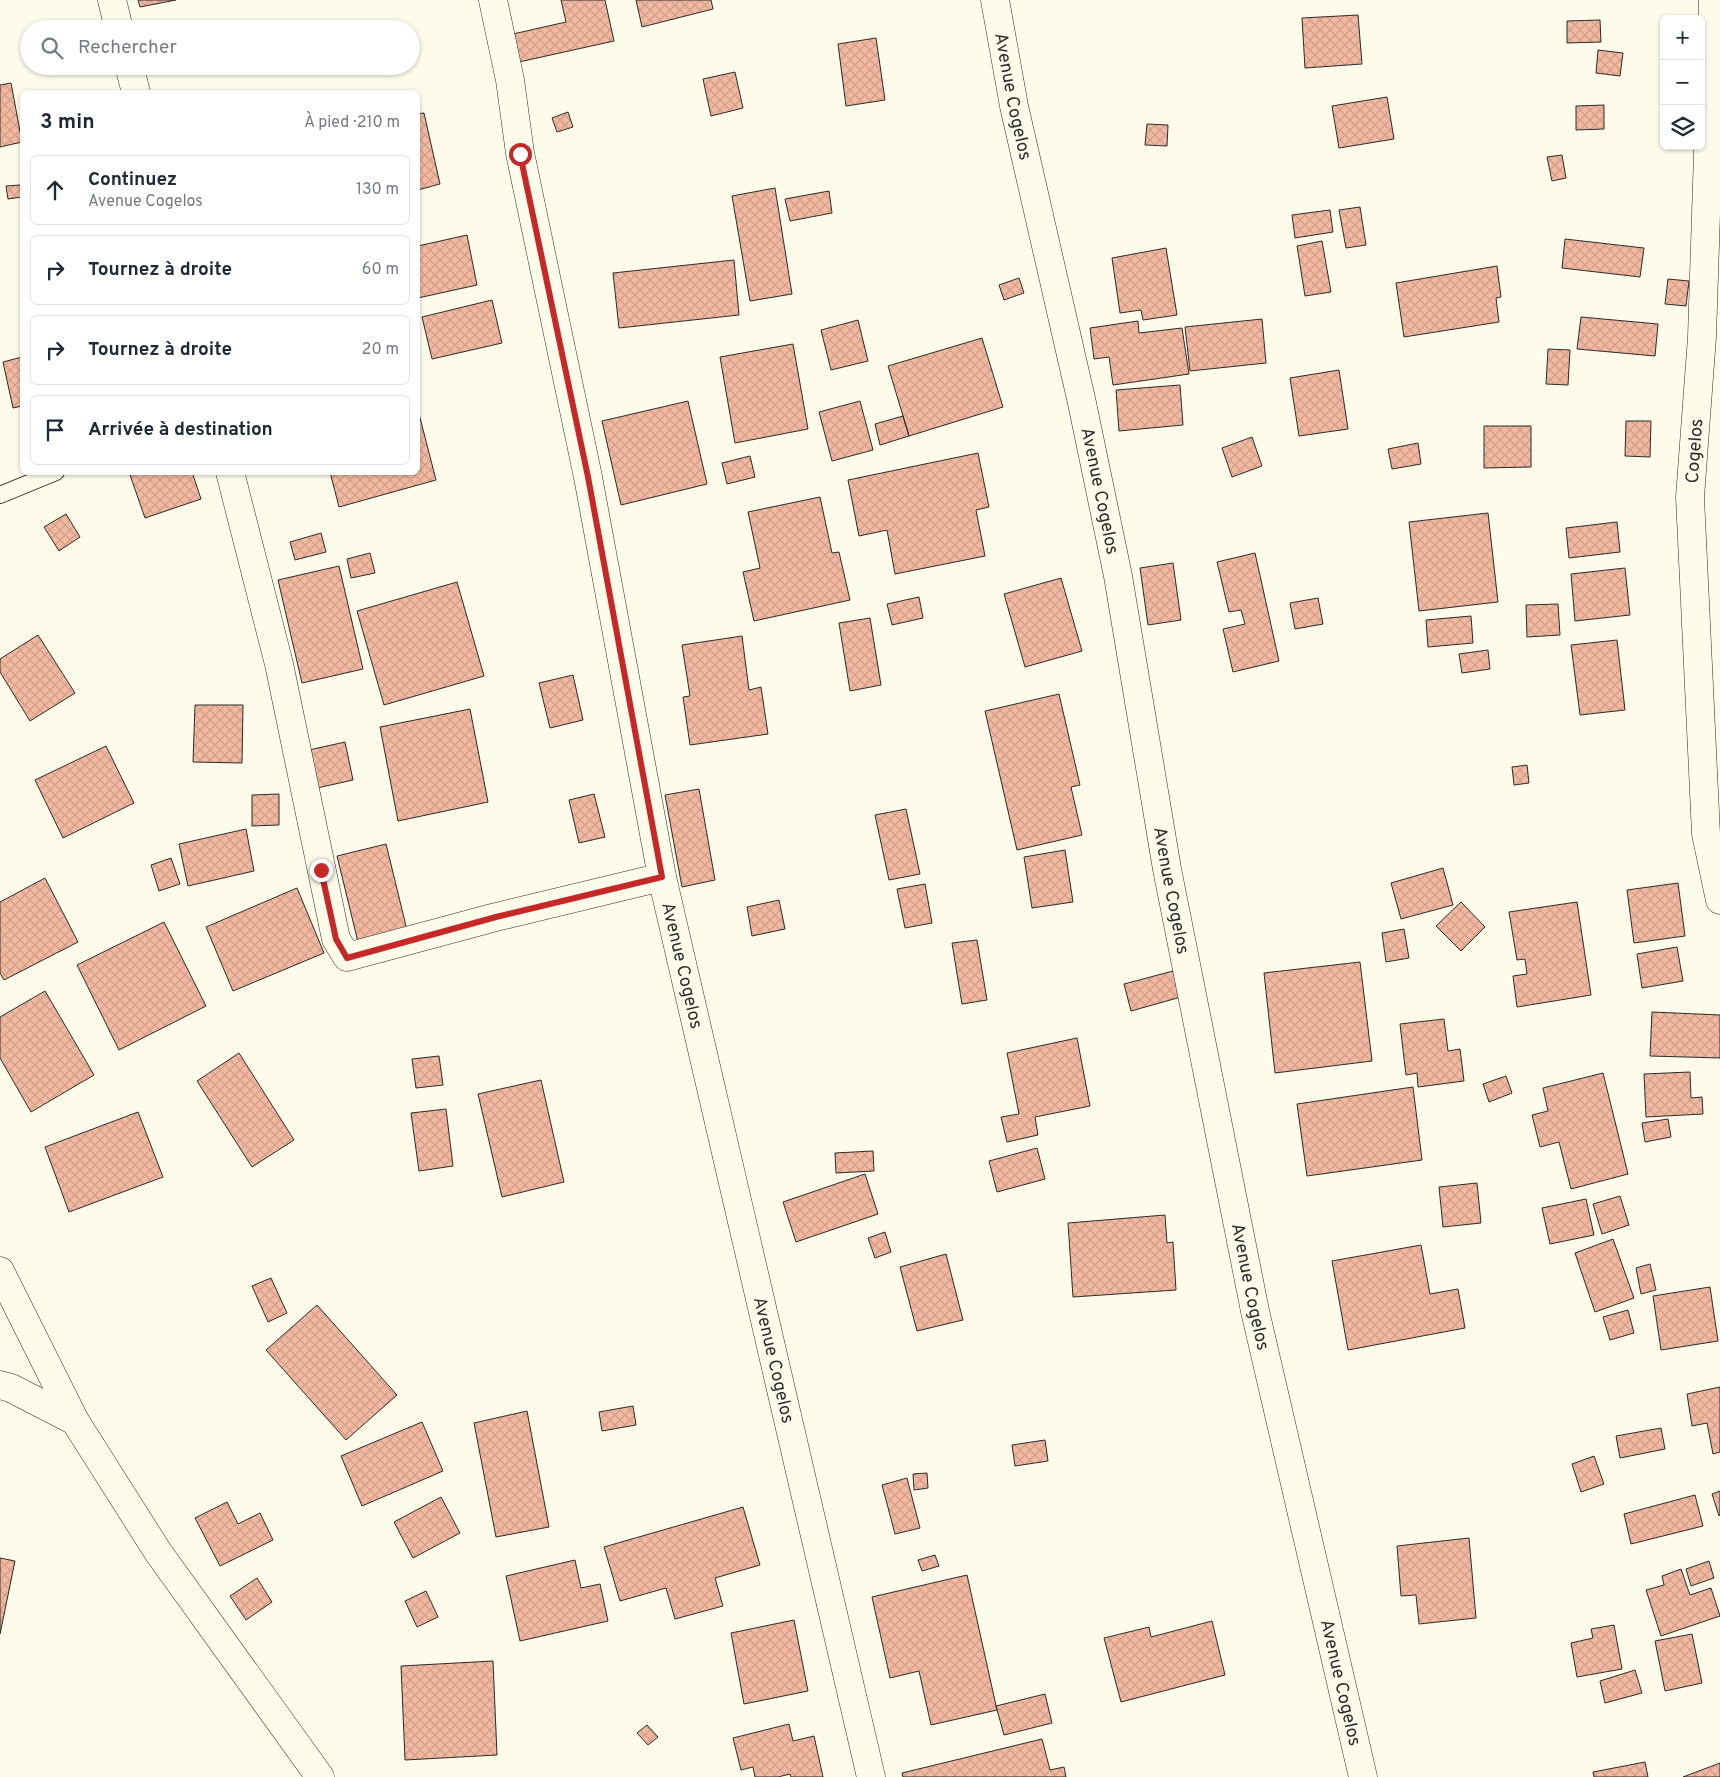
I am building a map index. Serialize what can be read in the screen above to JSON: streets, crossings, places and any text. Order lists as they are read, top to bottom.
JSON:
{
  "streets": {
    "street": ["Avenue Cogelos", "Cogelos"]
  },
  "page": {
    "map_buttons": ["+", "−"],
    "search": "Rechercher",
    "heading": ["3 min", "À pied · 210 m"],
    "list": [
      ["Continuez", "Avenue Cogelos", "130 m"],
      ["Tournez à droite", "60 m"],
      ["Tournez à droite", "20 m"],
      "Arrivée à destination"
    ]
  }
}
